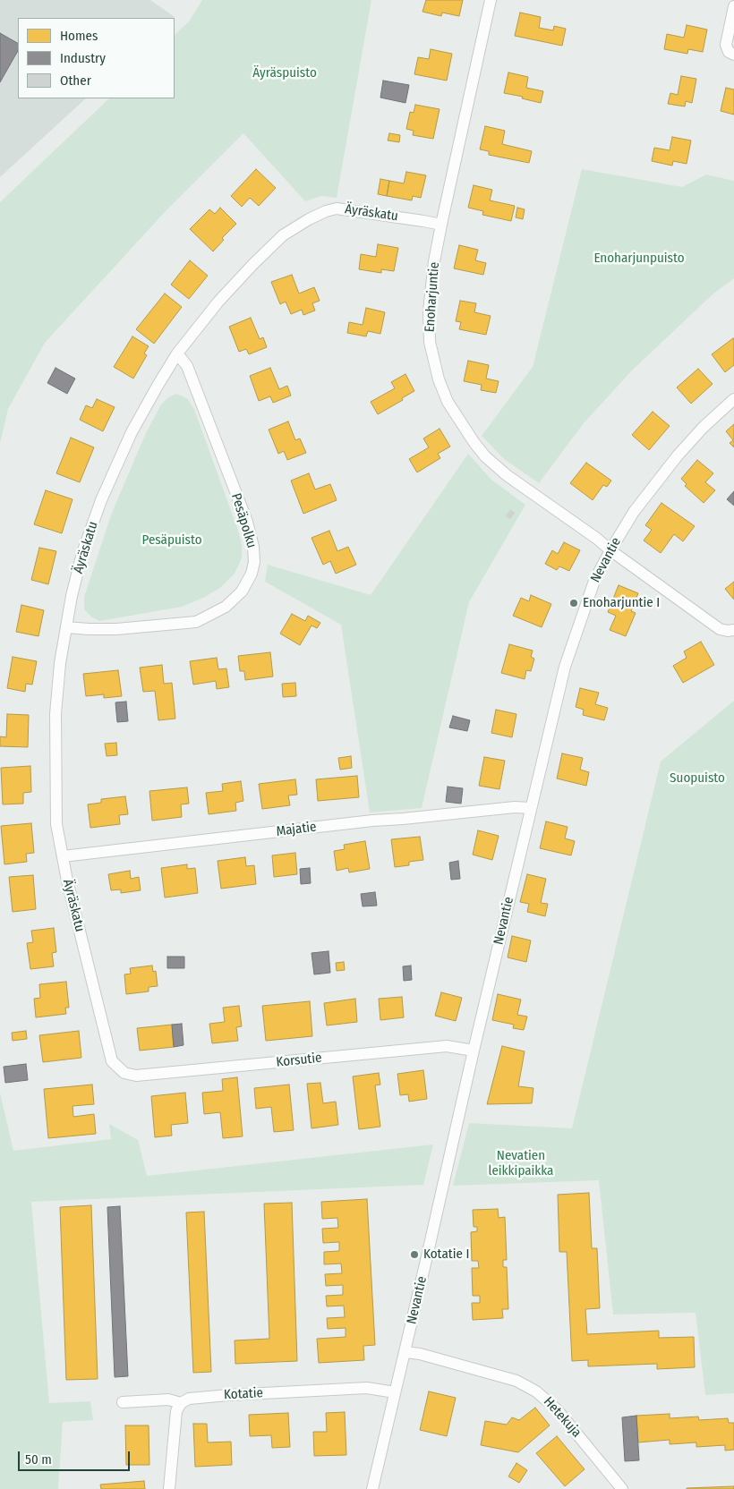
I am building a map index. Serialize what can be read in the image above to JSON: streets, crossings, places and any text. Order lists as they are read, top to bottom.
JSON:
{
  "streets": {
    "street": [
      "Äyräskatu",
      "Enoharjuntie",
      "Pesäpolku",
      "Nevantie",
      "Majatie",
      "Korsutie",
      "Kotatie",
      "Hetekuja"
    ]
  },
  "crossings": [
    ["Äyräskatu", "Enoharjuntie"],
    ["Äyräskatu", "Pesäpolku"],
    ["Äyräskatu", "Majatie"],
    ["Äyräskatu", "Korsutie"],
    ["Enoharjuntie", "Nevantie"],
    ["Nevantie", "Majatie"],
    ["Nevantie", "Korsutie"],
    ["Nevantie", "Kotatie"],
    ["Nevantie", "Hetekuja"]
  ],
  "parks": [
    "Äyräspuisto",
    "Enoharjunpuisto",
    "Pesäpuisto",
    "Suopuisto",
    "Nevatien leikkipaikka"
  ],
  "places": ["Enoharjuntie I", "Kotatie I"],
  "legend": ["Homes", "Industry", "Other"],
  "scale_bar": "50 m"
}
